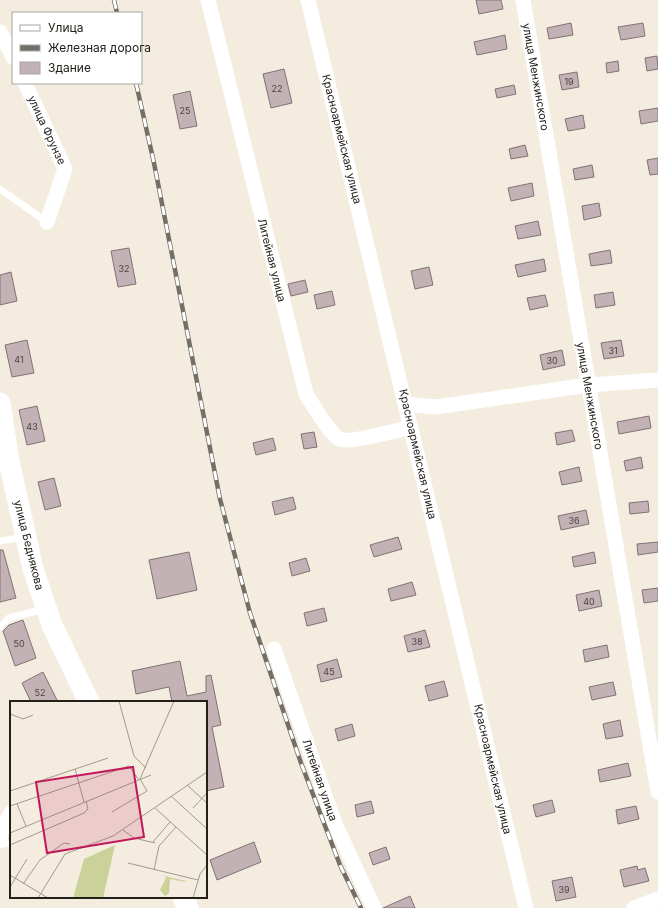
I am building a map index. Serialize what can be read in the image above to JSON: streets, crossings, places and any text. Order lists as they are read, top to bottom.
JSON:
{
  "streets": {
    "street": [
      "улица Менжинского",
      "улица Фрунзе",
      "Красноармейская улица",
      "Литейная улица",
      "улица Беднякова"
    ]
  },
  "crossings": [
    ["Красноармейская улица", "Литейная улица"]
  ],
  "house_numbers": [
    "19",
    "22",
    "25",
    "32",
    "31",
    "41",
    "30",
    "43",
    "36",
    "40",
    "38",
    "50",
    "45",
    "52",
    "39"
  ],
  "legend": ["Улица", "Железная дорога", "Здание"]
}
